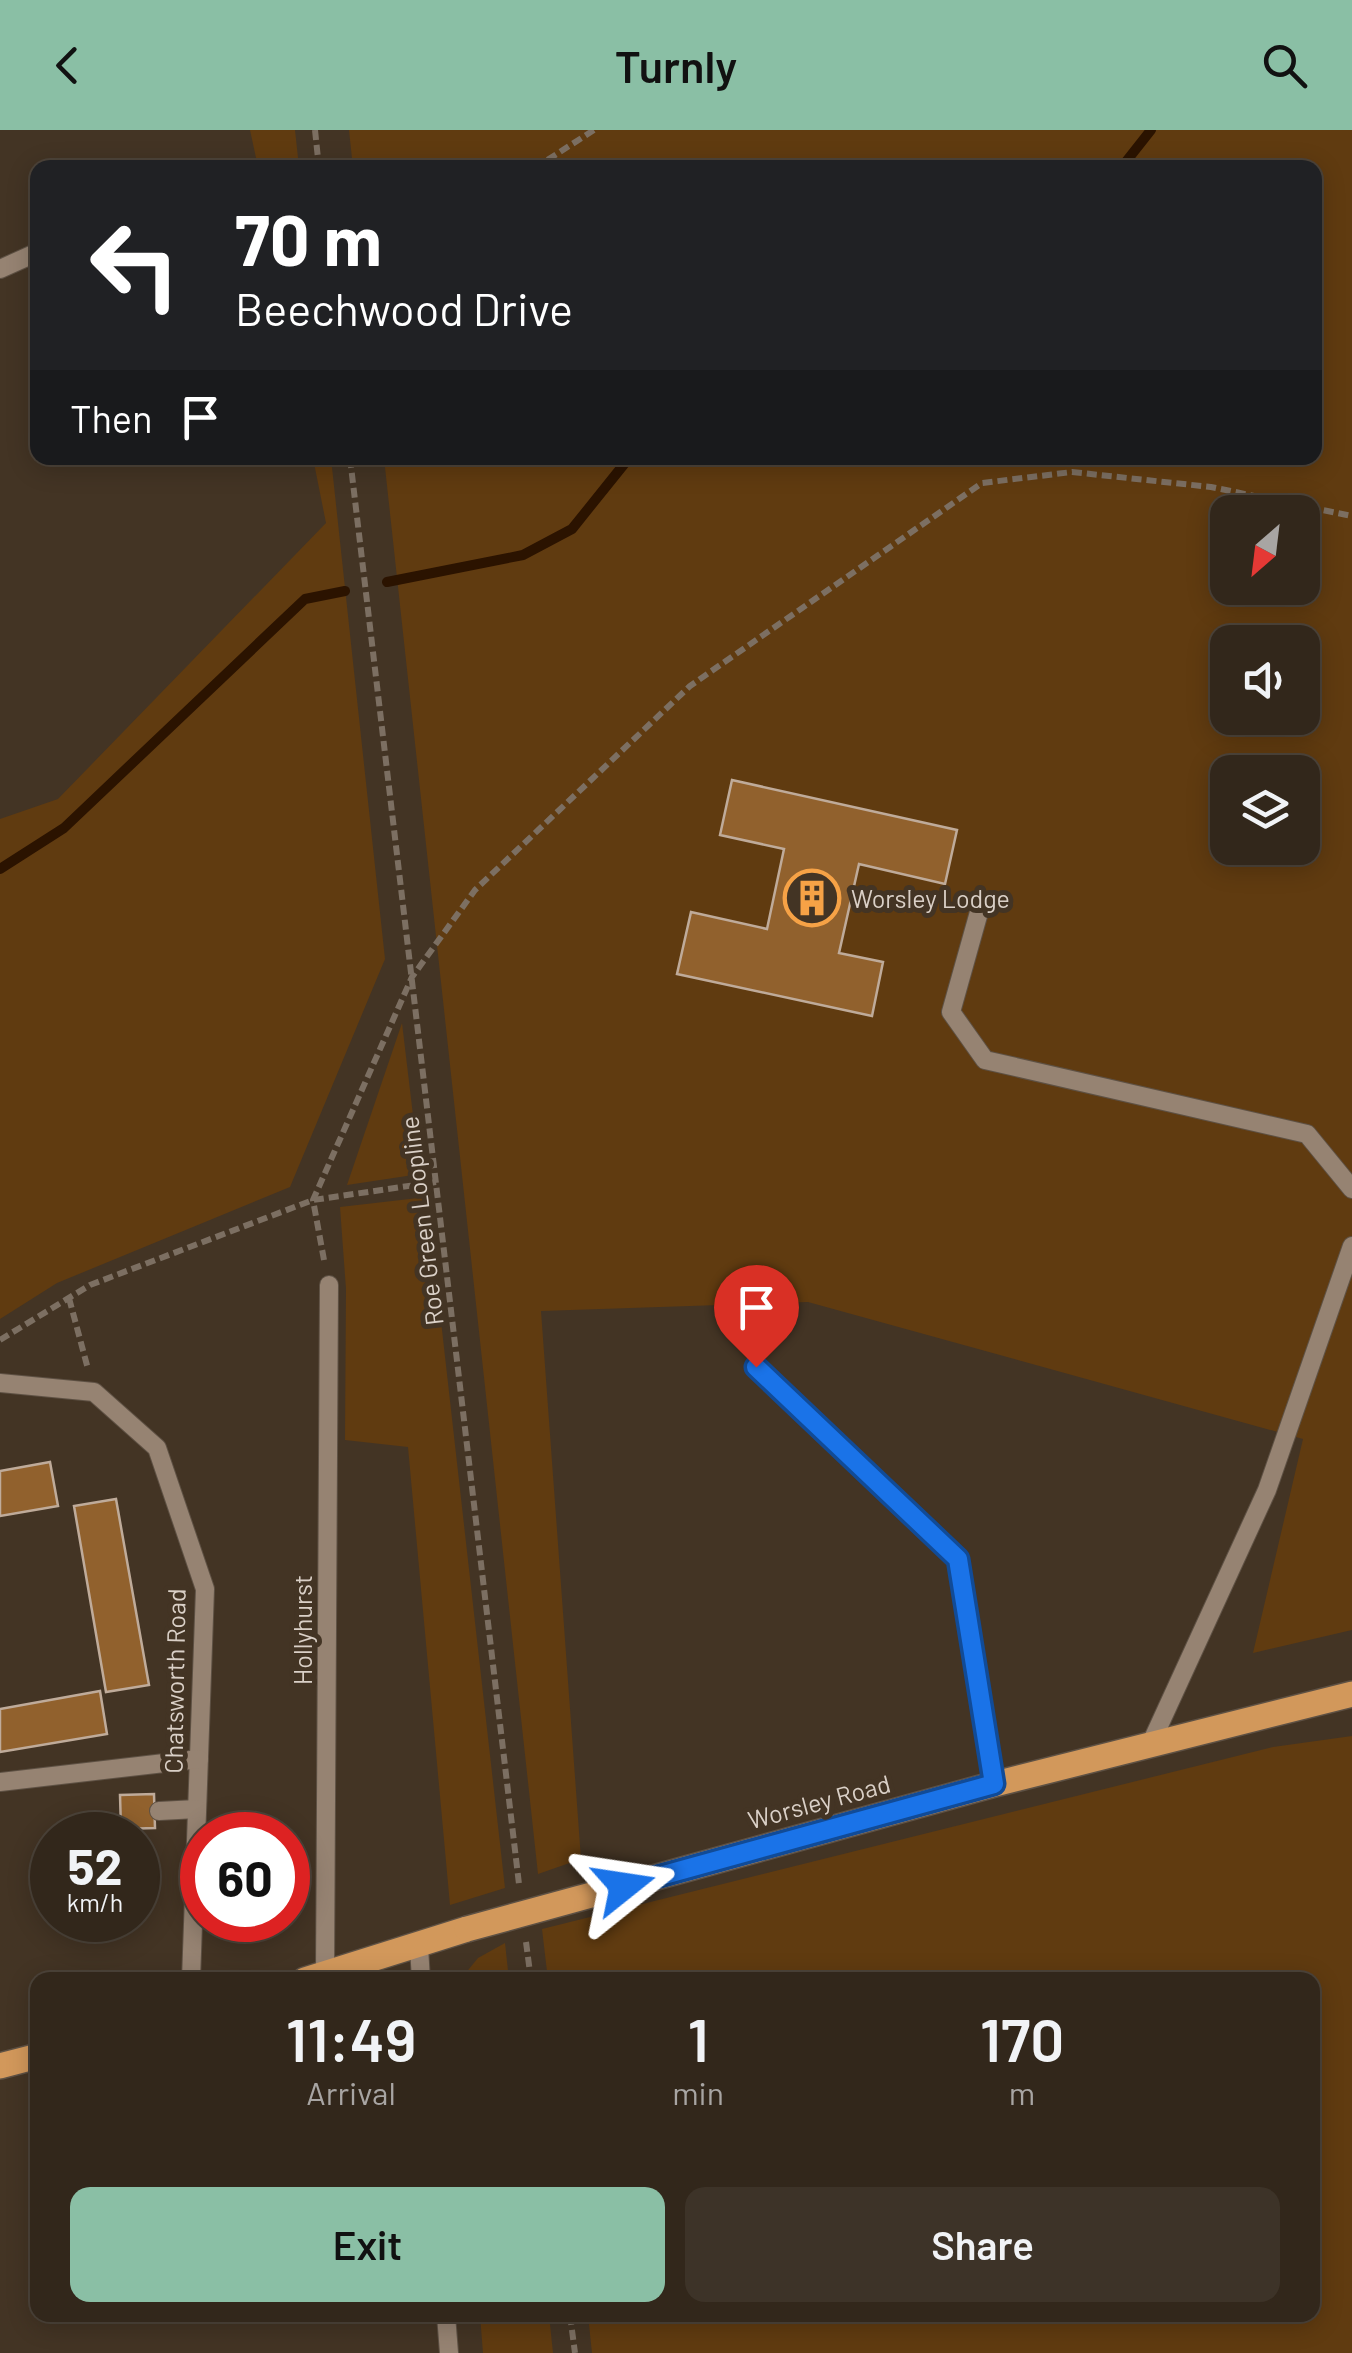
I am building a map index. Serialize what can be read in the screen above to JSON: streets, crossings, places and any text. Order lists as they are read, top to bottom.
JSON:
{
  "streets": {
    "main road": ["Worsley Road"],
    "street": ["Hollyhurst", "Chatsworth Road"],
    "path": ["Roe Green Loopline"]
  },
  "places": {
    "building": ["Worsley Lodge"]
  },
  "north": "bottom left",
  "page": {
    "header": "Turnly",
    "turn": ["70 m", "Beechwood Drive"],
    "then": "Then",
    "speed": "52 km/h",
    "limit": "60",
    "eta": [
      "11:49",
      "Arrival",
      "1",
      "min",
      "170",
      "m"
    ],
    "buttons": ["Exit", "Share"]
  }
}
